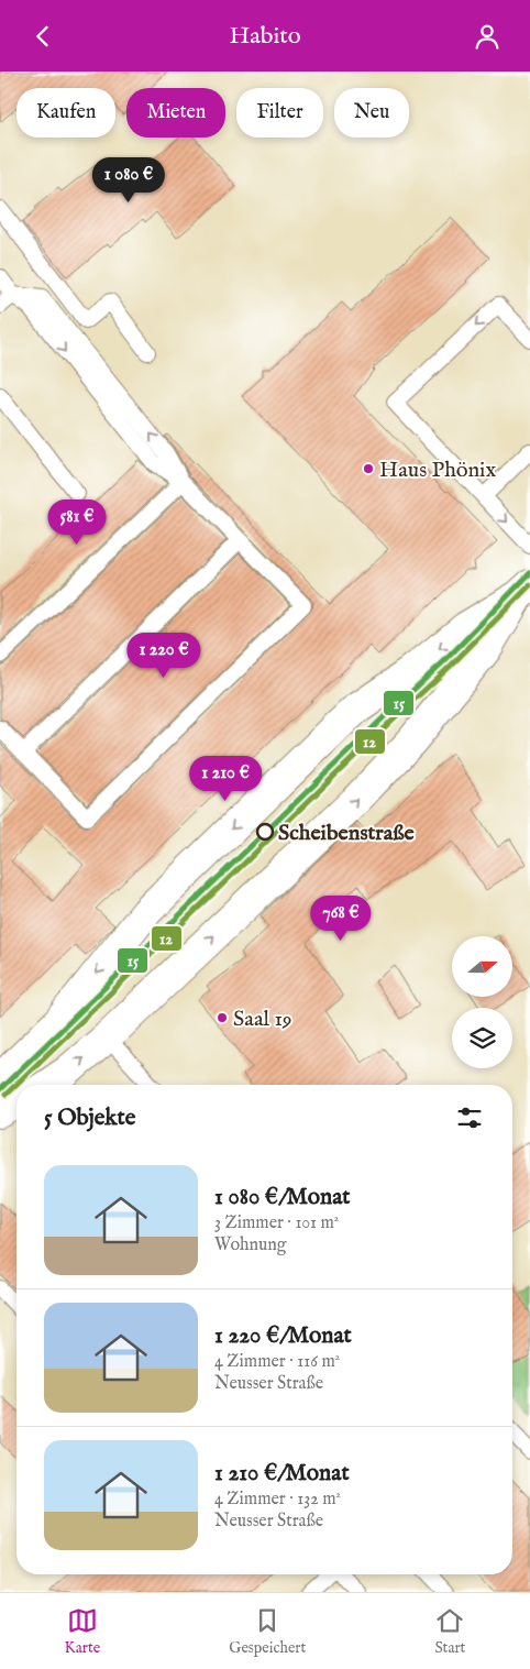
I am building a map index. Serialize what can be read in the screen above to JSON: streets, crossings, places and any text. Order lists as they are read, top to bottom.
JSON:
{
  "places": ["Haus Phönix", "Scheibenstraße", "Saal 19"],
  "lines": ["transit line 15", "transit line 12"],
  "north": "right",
  "page": {
    "header": "Habito",
    "chip": [
      "Kaufen",
      "Mieten",
      "Filter",
      "Neu"
    ],
    "price": [
      "1 080 €",
      "581 €",
      "1 220 €",
      "1 210 €",
      "768 €"
    ],
    "heading": "5 Objekte",
    "list": [
      {
        "name": "1 080 €/Monat",
        "note": "3 Zimmer · 101 m² · Wohnung"
      },
      {
        "name": "1 220 €/Monat",
        "note": "4 Zimmer · 116 m² · Neusser Straße"
      },
      {
        "name": "1 210 €/Monat",
        "note": "4 Zimmer · 132 m² · Neusser Straße"
      }
    ],
    "tabs": ["Karte", "Gespeichert", "Start"]
  }
}
